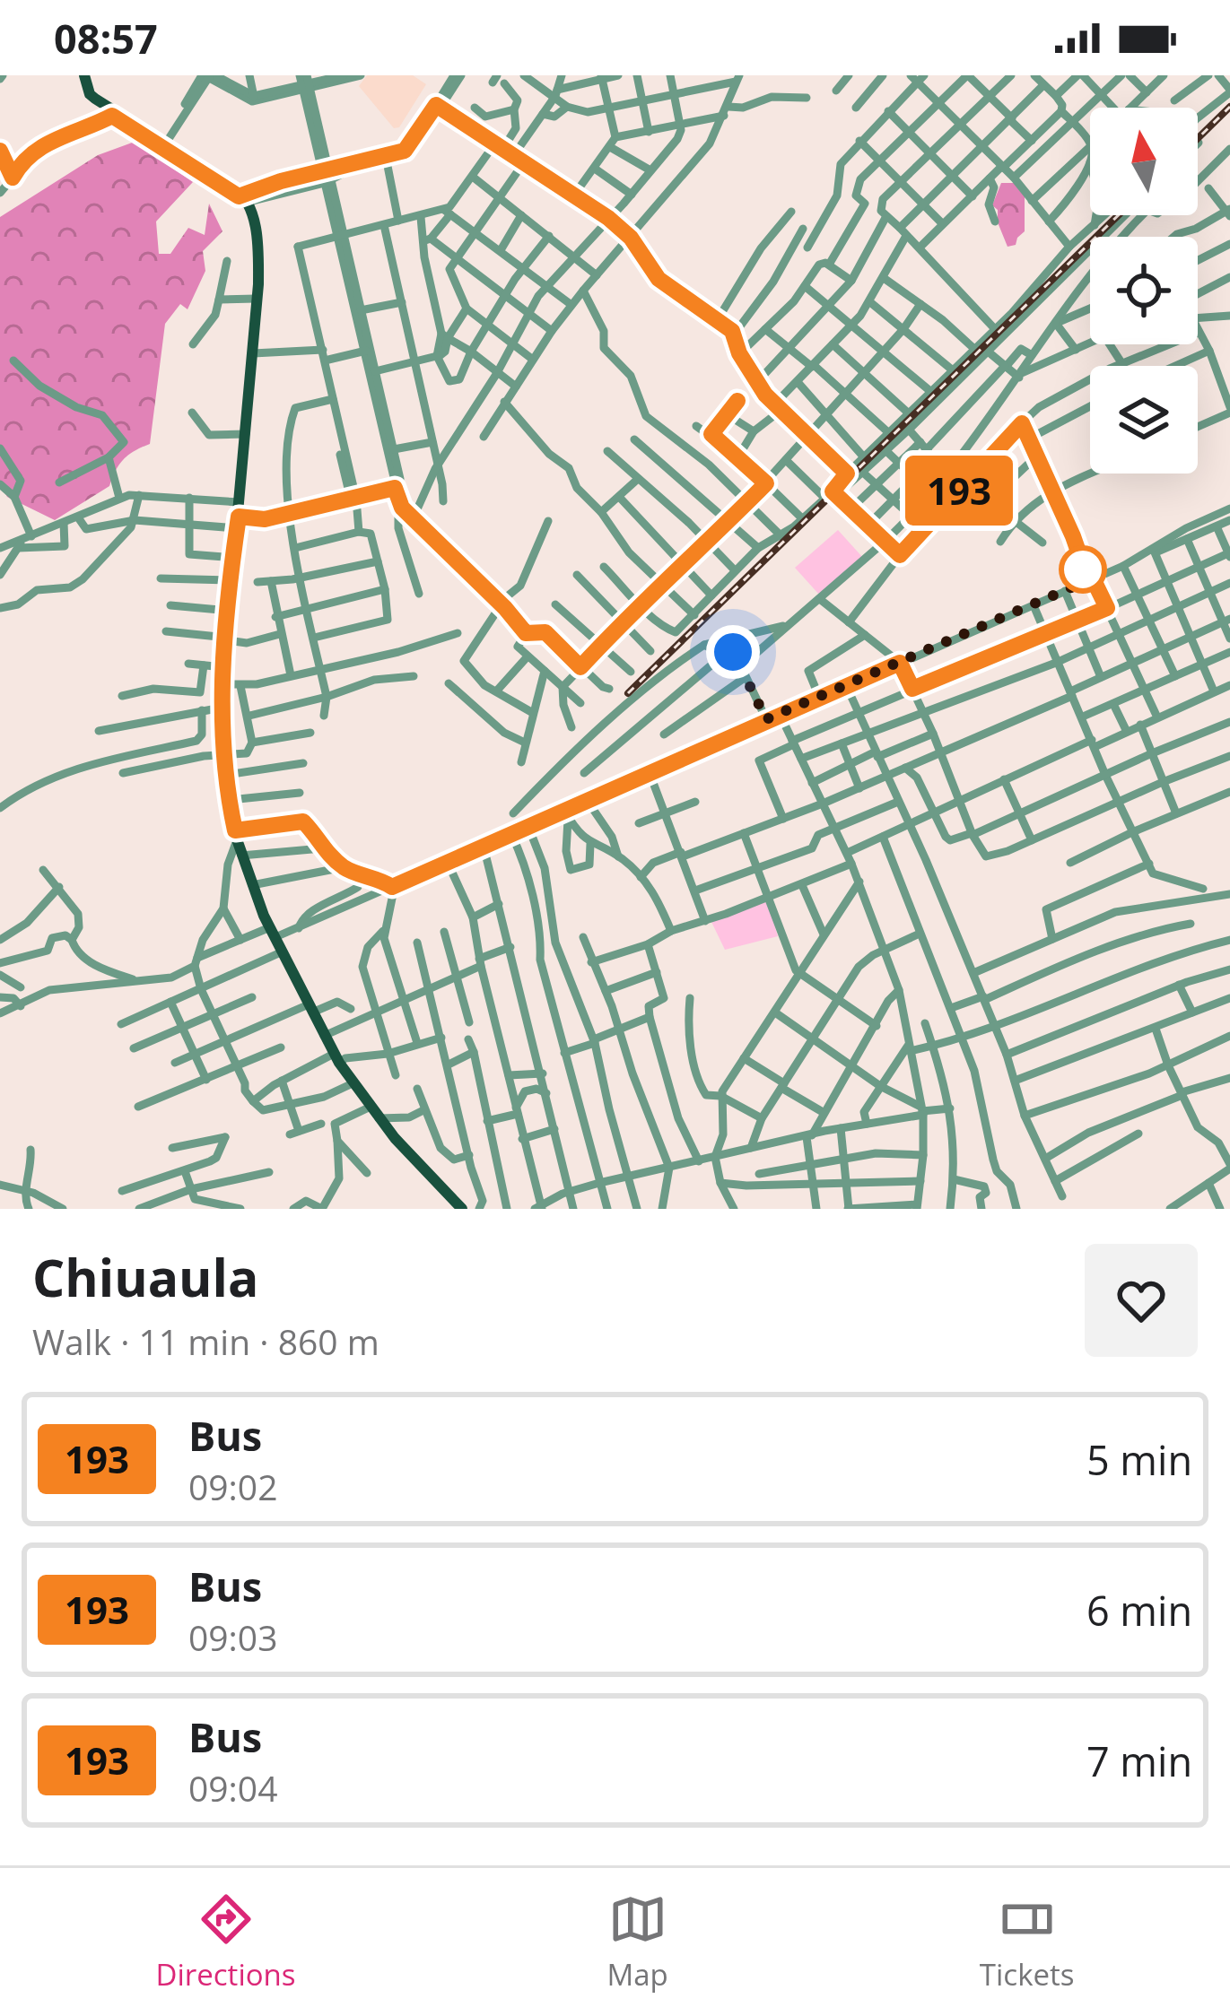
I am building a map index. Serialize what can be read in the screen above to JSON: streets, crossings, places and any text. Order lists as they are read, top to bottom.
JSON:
{
  "lines": ["bus line 193"],
  "north": "top",
  "page": {
    "status": "08:57",
    "on_map": "193",
    "heading": ["Chiuaula", "Walk · 11 min · 860 m"],
    "list": [
      {
        "mark": "193",
        "name": "Bus",
        "note": "09:02",
        "value": "5 min"
      },
      {
        "mark": "193",
        "name": "Bus",
        "note": "09:03",
        "value": "6 min"
      },
      {
        "mark": "193",
        "name": "Bus",
        "note": "09:04",
        "value": "7 min"
      }
    ],
    "tabs": ["Directions", "Map", "Tickets"]
  }
}
